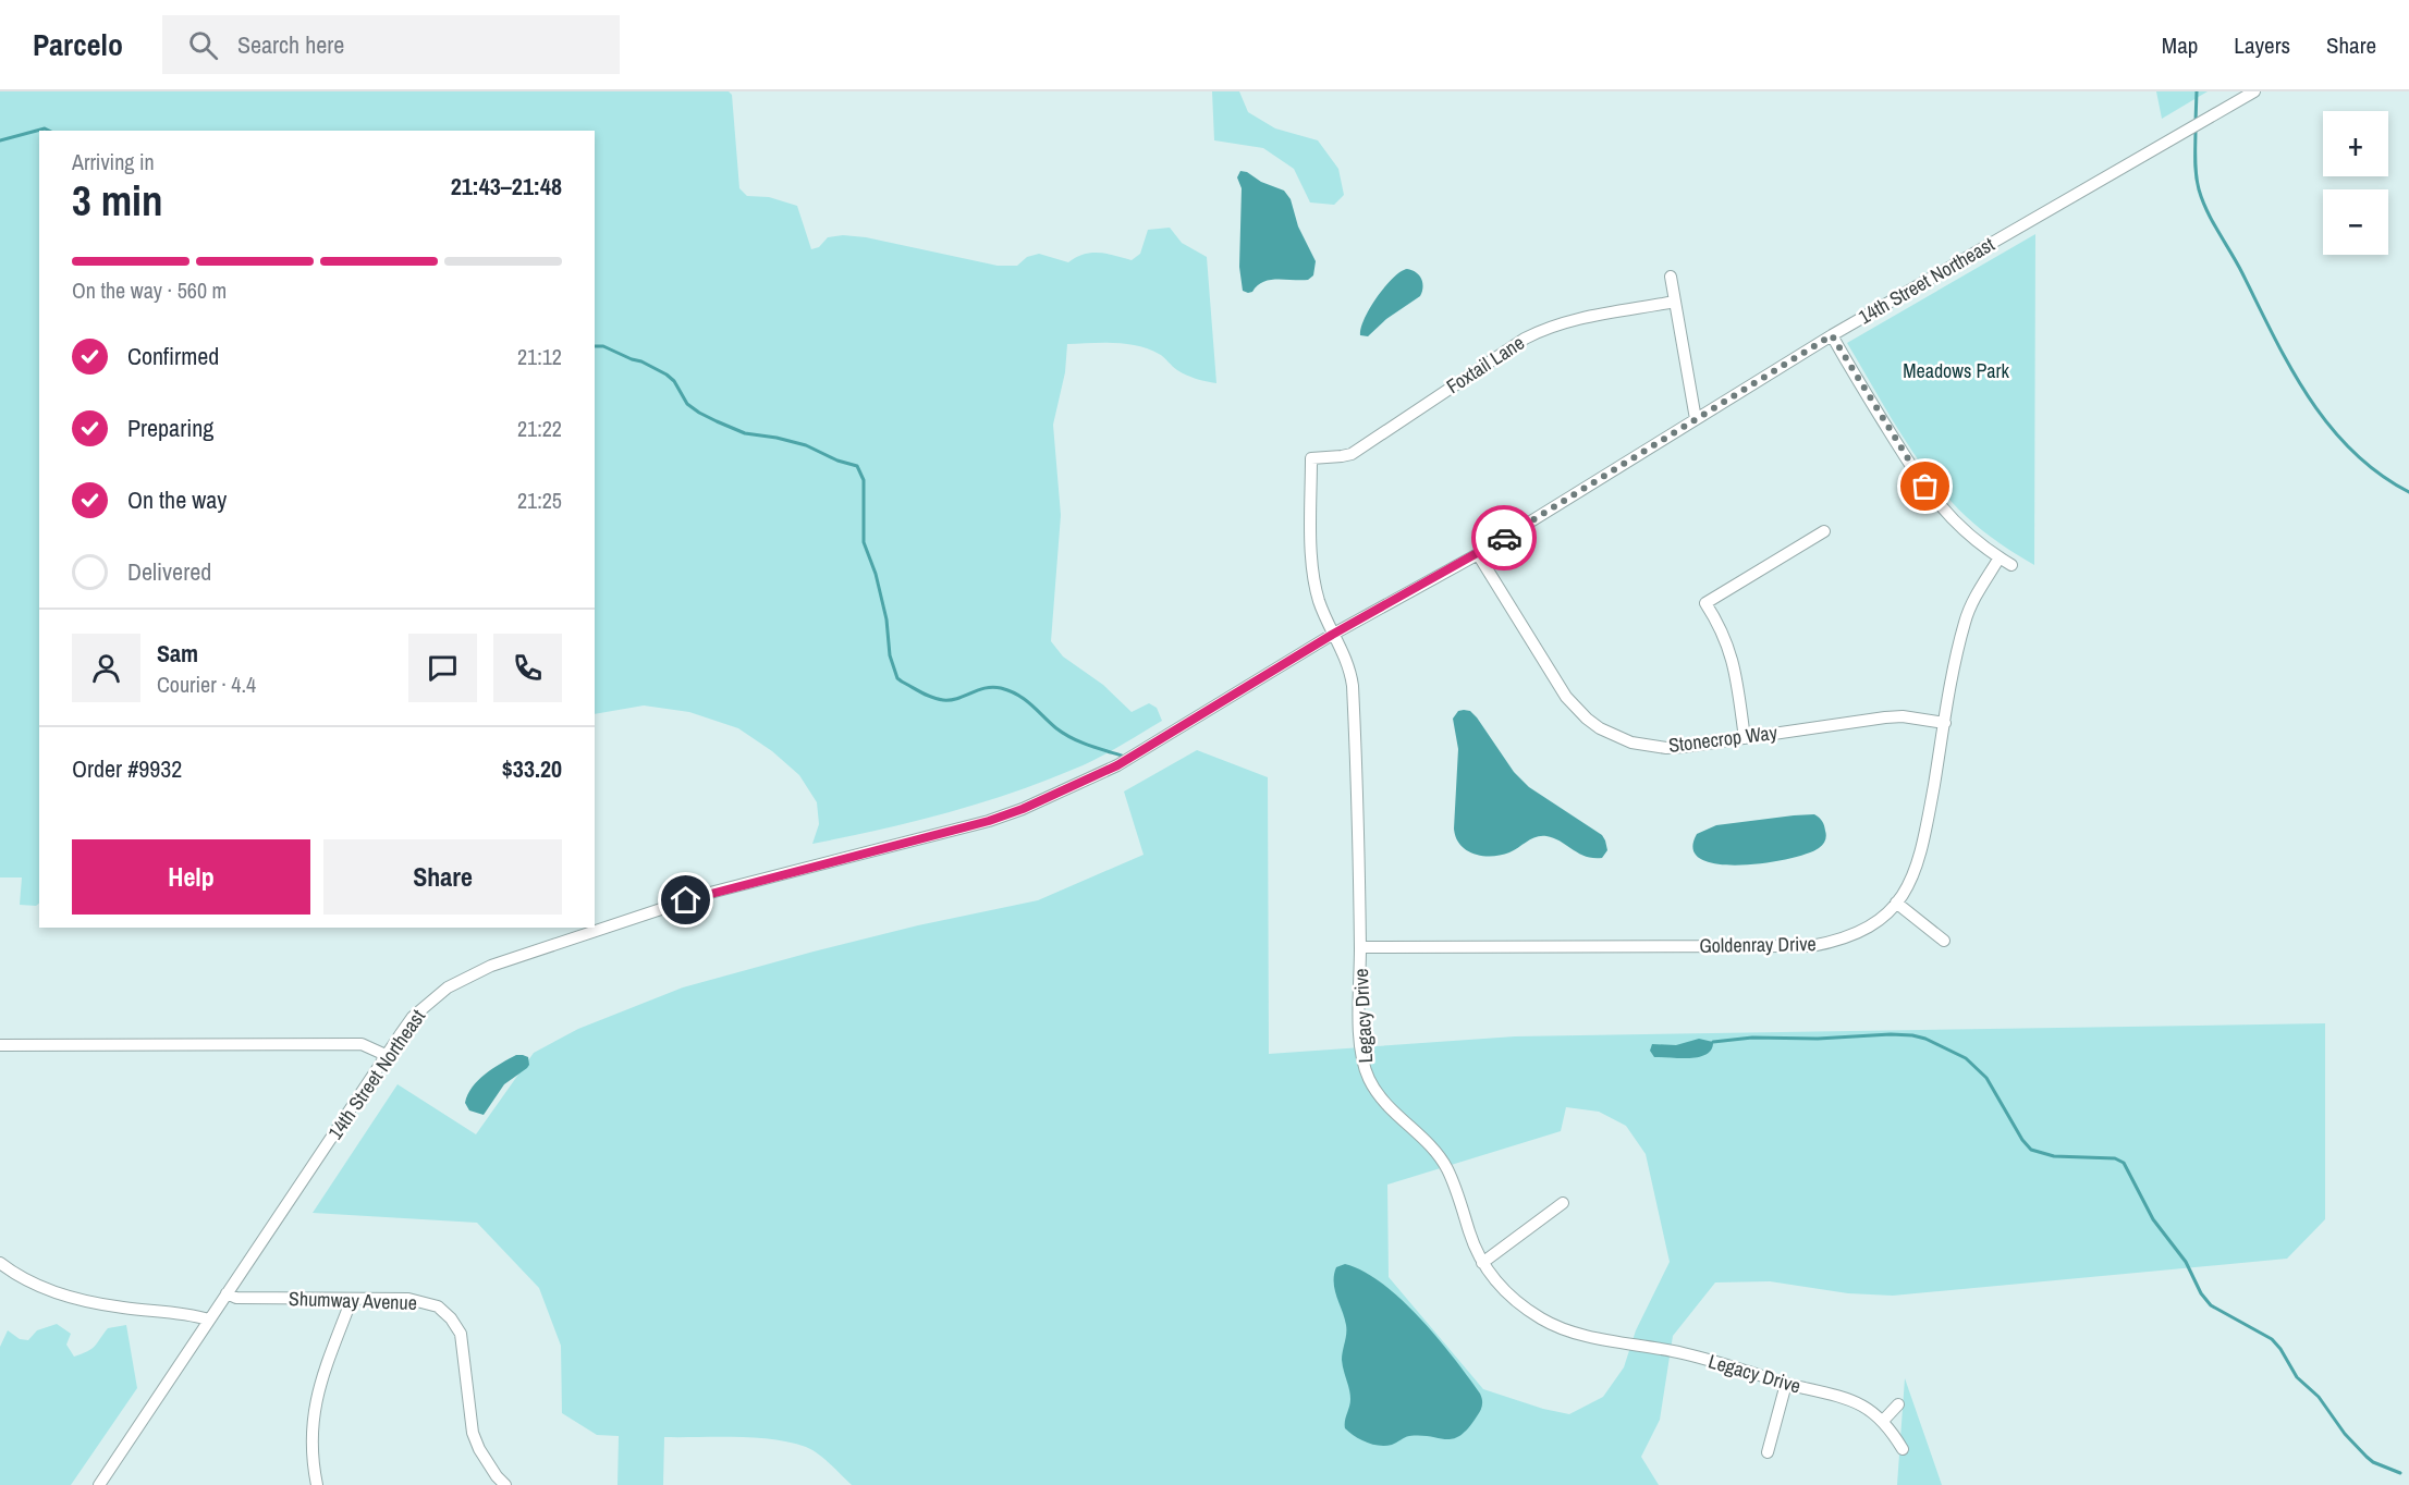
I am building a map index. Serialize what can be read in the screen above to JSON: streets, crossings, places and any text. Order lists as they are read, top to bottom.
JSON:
{
  "streets": {
    "street": [
      "14th Street Northeast",
      "Foxtail Lane",
      "Stonecrop Way",
      "Goldenray Drive",
      "Legacy Drive",
      "Shumway Avenue"
    ]
  },
  "crossings": [
    ["14th Street Northeast", "Stonecrop Way"],
    ["14th Street Northeast", "Legacy Drive"],
    ["14th Street Northeast", "Shumway Avenue"],
    ["Foxtail Lane", "Legacy Drive"],
    ["Stonecrop Way", "Goldenray Drive"],
    ["Goldenray Drive", "Legacy Drive"]
  ],
  "parks": ["Meadows Park"],
  "page": {
    "header": "Parcelo",
    "search": "Search here",
    "nav": ["Map", "Layers", "Share"],
    "map_buttons": ["+", "−"],
    "heading": ["3 min", "Arriving in", "21:43–21:48"],
    "panel": [
      "Sam",
      "Courier · 4.4",
      "Order #9932",
      "$33.20"
    ],
    "bar": "On the way · 560 m",
    "list": [
      ["Confirmed", "21:12"],
      ["Preparing", "21:22"],
      ["On the way", "21:25"],
      "Delivered"
    ],
    "buttons": ["Help", "Share"]
  }
}
